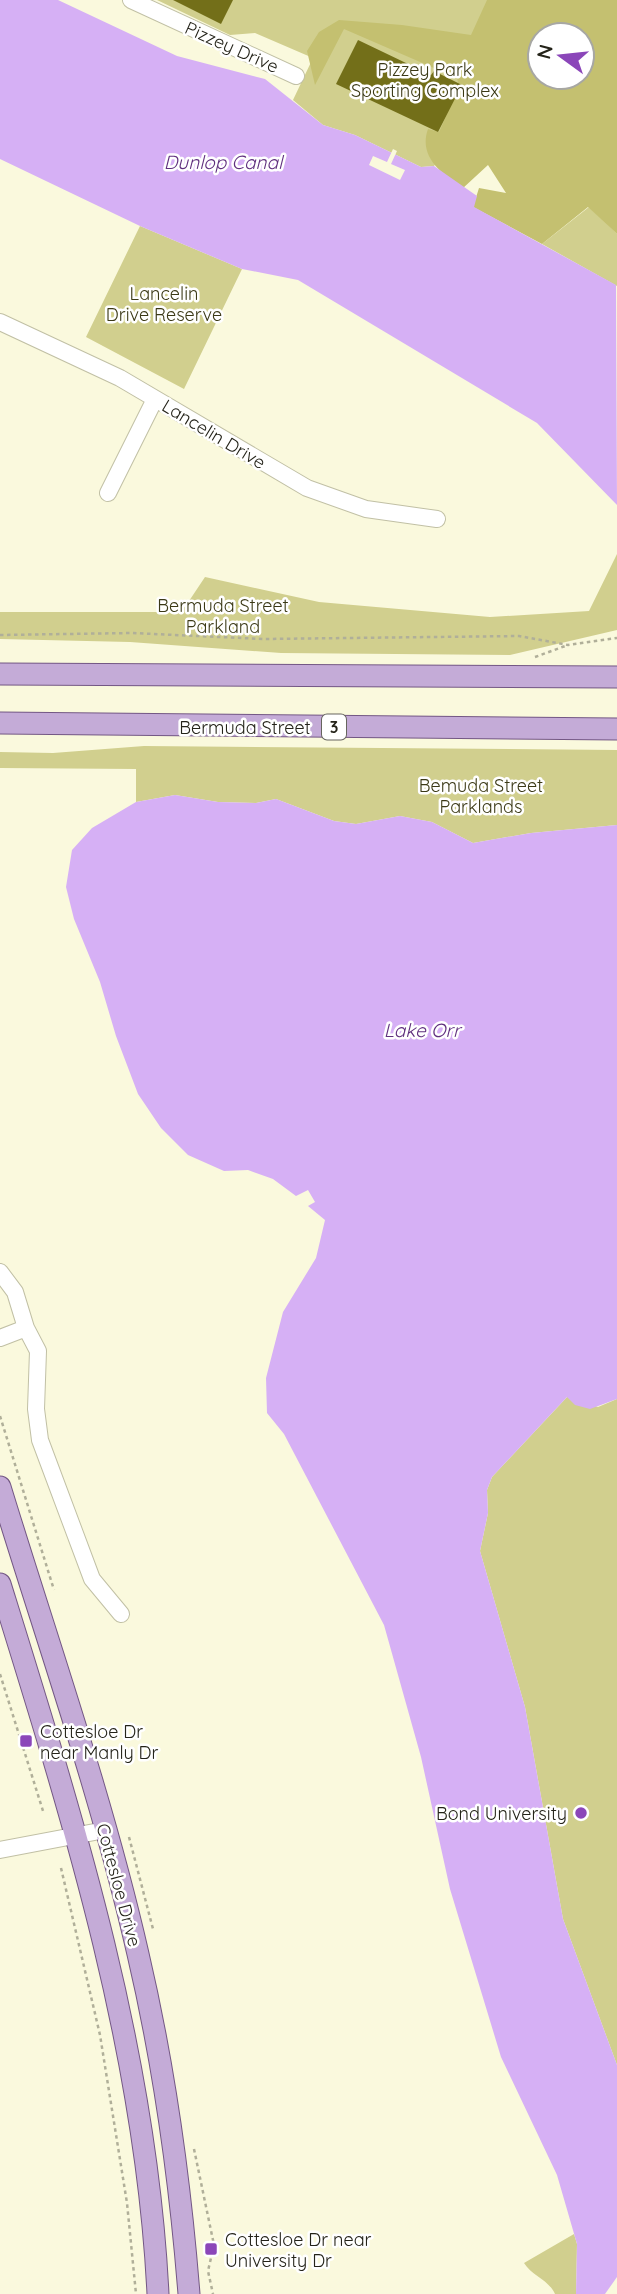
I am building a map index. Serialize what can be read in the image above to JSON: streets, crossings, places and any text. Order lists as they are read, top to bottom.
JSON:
{
  "streets": {
    "main road": ["Bermuda Street", "3", "Cottesloe Drive"],
    "street": ["Pizzey Drive", "Lancelin Drive"]
  },
  "water": ["Dunlop Canal", "Lake Orr"],
  "parks": [
    "Pizzey Park Sporting Complex",
    "Lancelin Drive Reserve",
    "Bermuda Street Parkland",
    "Bemuda Street Parklands"
  ],
  "places": {
    "transit": ["Cottesloe Dr near Manly Dr", "Cottesloe Dr near University Dr"],
    "other": ["Bond University"]
  },
  "north": "left"
}
